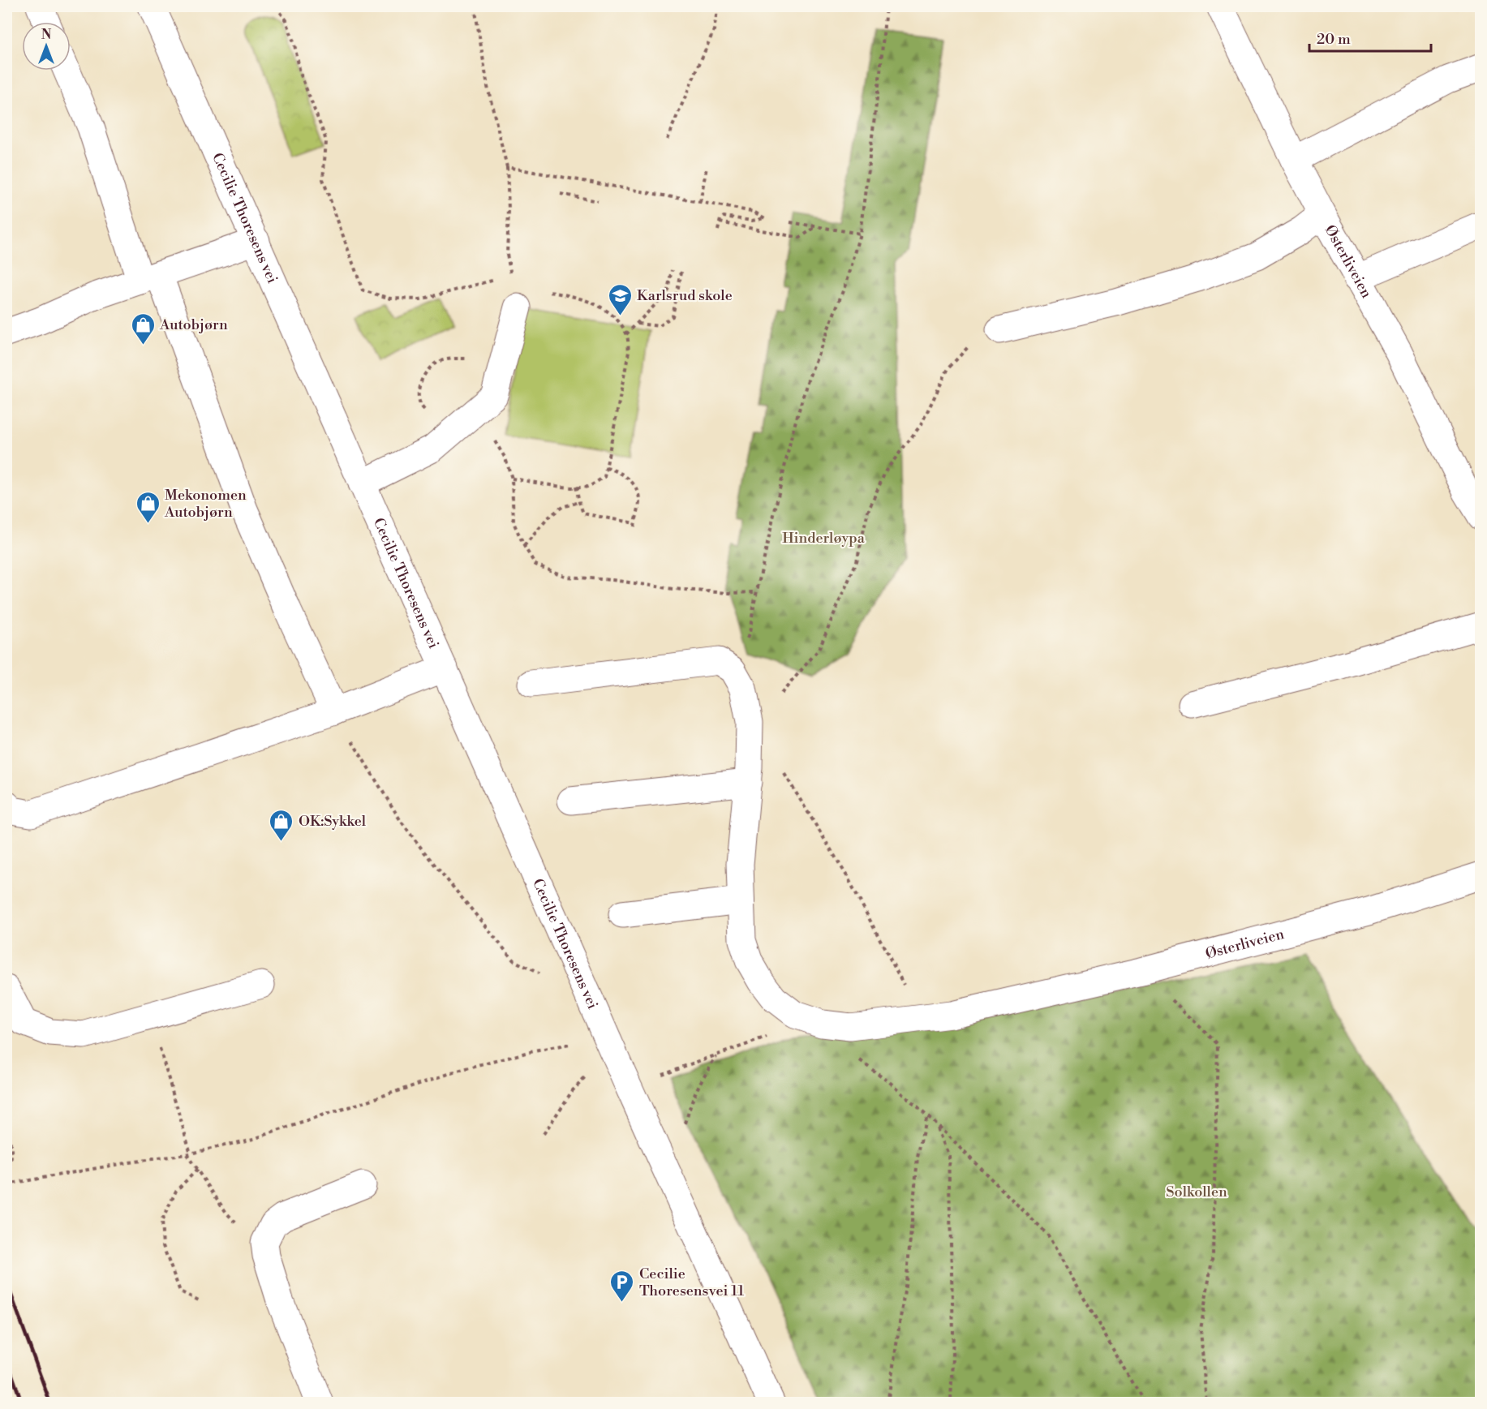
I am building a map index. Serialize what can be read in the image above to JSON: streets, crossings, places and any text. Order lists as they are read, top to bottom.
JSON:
{
  "streets": {
    "street": ["Cecilie Thoresens vei", "Østerliveien"]
  },
  "parks": ["Hinderløypa", "Solkollen"],
  "places": {
    "school or university": ["Karlsrud skole"],
    "shop": ["Autobjørn", "Mekonomen Autobjørn", "OK:Sykkel"],
    "parking": ["Cecilie Thoresensvei 11"]
  },
  "scale_bar": "20 m",
  "north": "top"
}
